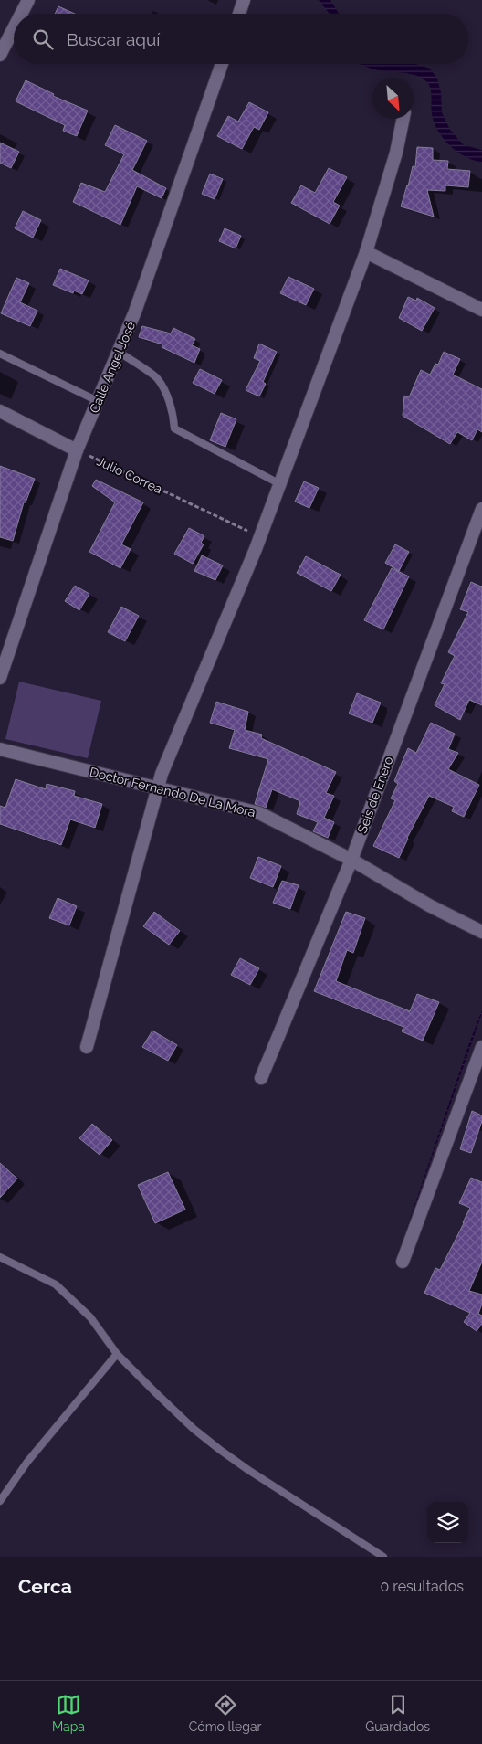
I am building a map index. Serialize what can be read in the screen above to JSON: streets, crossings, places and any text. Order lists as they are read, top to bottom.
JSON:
{
  "streets": {
    "street": ["Calle Angel José", "Doctor Fernando De La Mora", "Seis de Enero"],
    "path": ["Julio Correa"]
  },
  "crossings": [
    ["Calle Angel José", "Julio Correa"],
    ["Doctor Fernando De La Mora", "Seis de Enero"]
  ],
  "north": "bottom right",
  "page": {
    "search": "Buscar aquí",
    "heading": ["Cerca", "0 resultados"],
    "nav": ["Mapa", "Cómo llegar", "Guardados"]
  }
}
